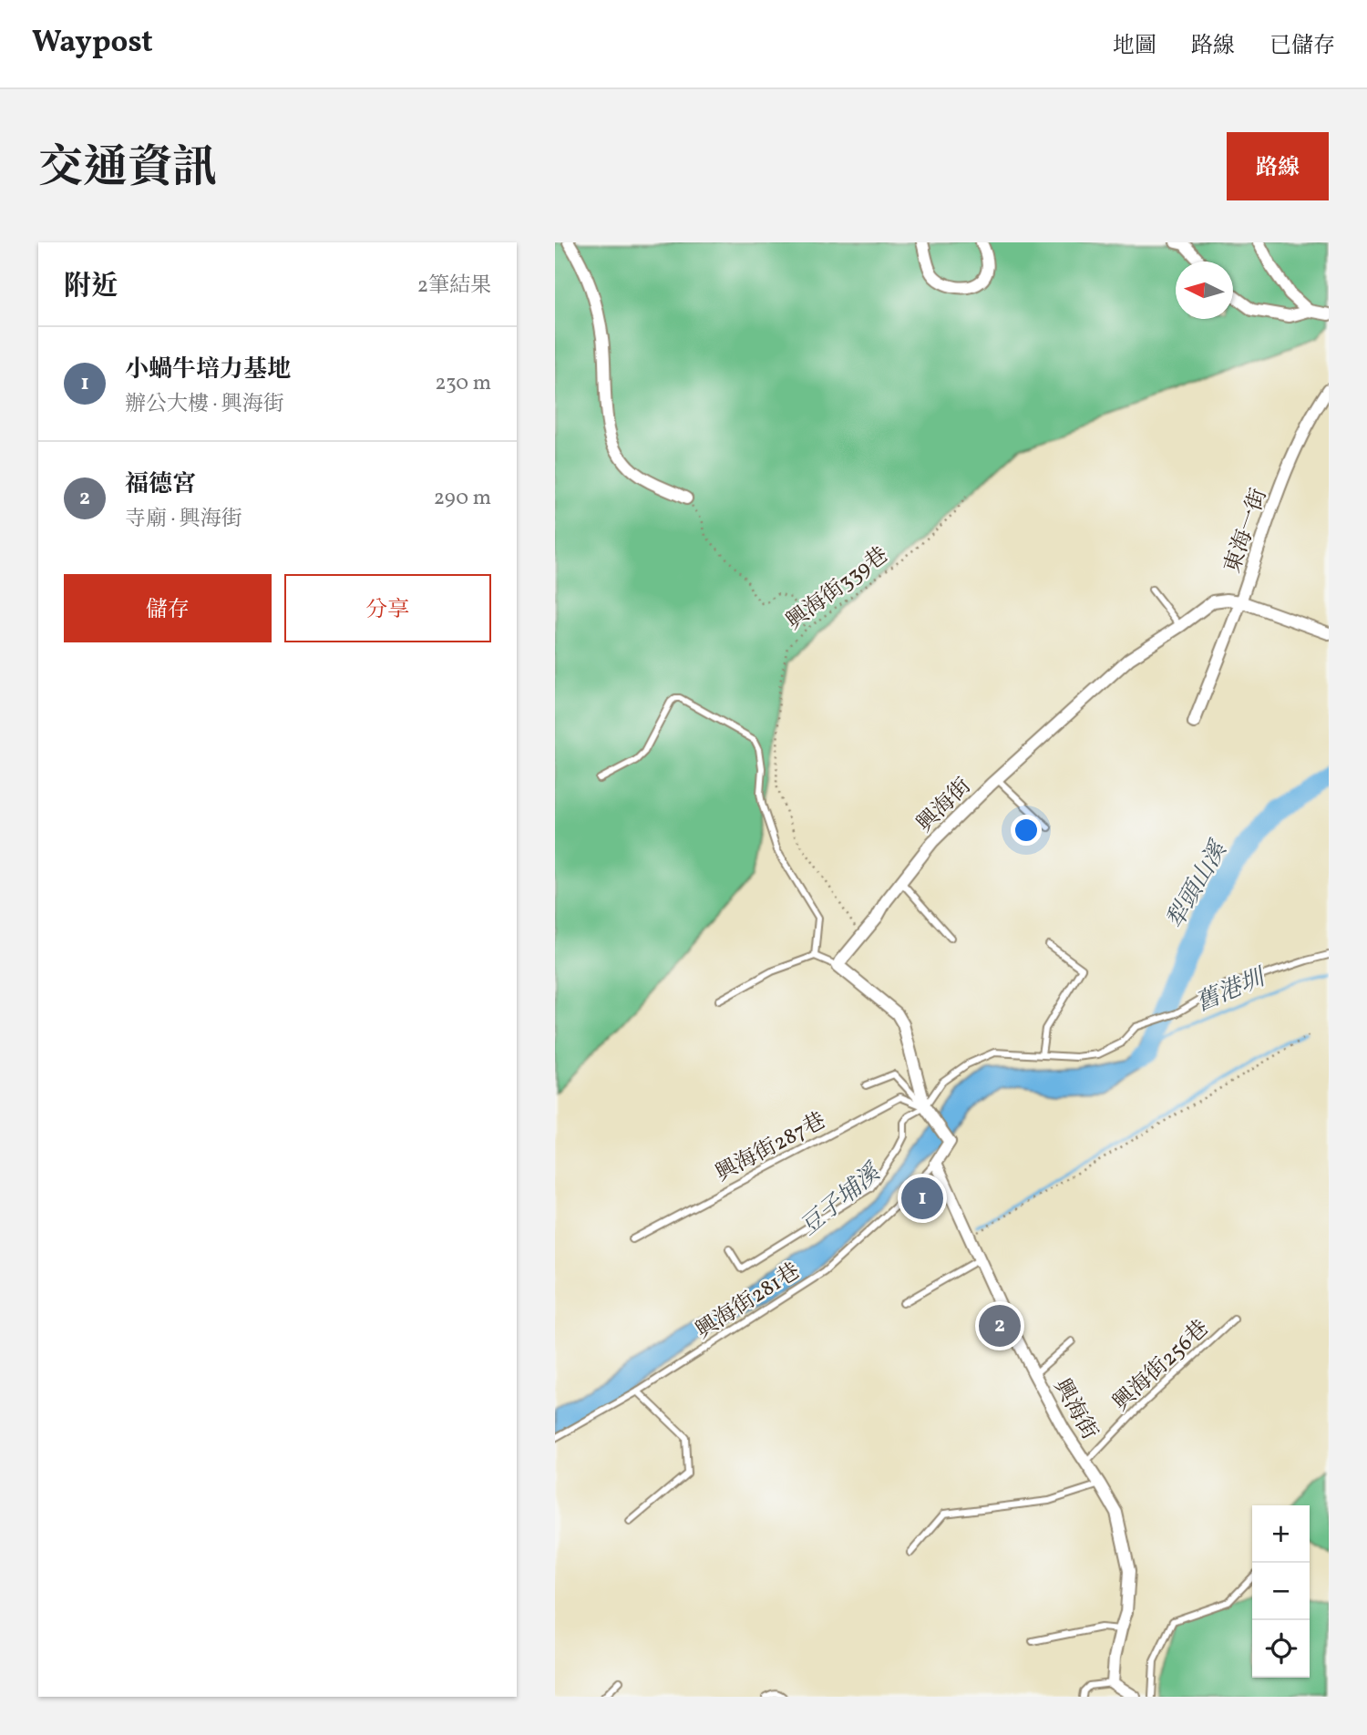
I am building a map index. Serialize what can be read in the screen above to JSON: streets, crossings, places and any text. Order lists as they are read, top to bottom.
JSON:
{
  "streets": {
    "street": ["東海一街", "興海街"],
    "lane": ["興海街287巷", "興海街281巷", "興海街256巷"],
    "path": ["興海街339巷"]
  },
  "crossings": [
    ["東海一街", "興海街"],
    ["興海街339巷", "興海街"],
    ["興海街", "興海街281巷"],
    ["興海街", "興海街256巷"]
  ],
  "water": ["犁頭山溪", "舊港圳", "豆子埔溪"],
  "north": "left",
  "page": {
    "header": "Waypost",
    "nav": ["地圖", "路線", "已儲存"],
    "title": "交通資訊",
    "buttons": [
      "路線",
      ["儲存", "分享"]
    ],
    "heading": ["附近", "2筆結果"],
    "list": [
      {
        "mark": "1",
        "name": "小蝸牛培力基地",
        "note": "辦公大樓 · 興海街",
        "value": "230 m"
      },
      {
        "mark": "2",
        "name": "福德宮",
        "note": "寺廟 · 興海街",
        "value": "290 m"
      }
    ],
    "pins": ["1", "2"],
    "map_buttons": ["+", "−"]
  }
}
